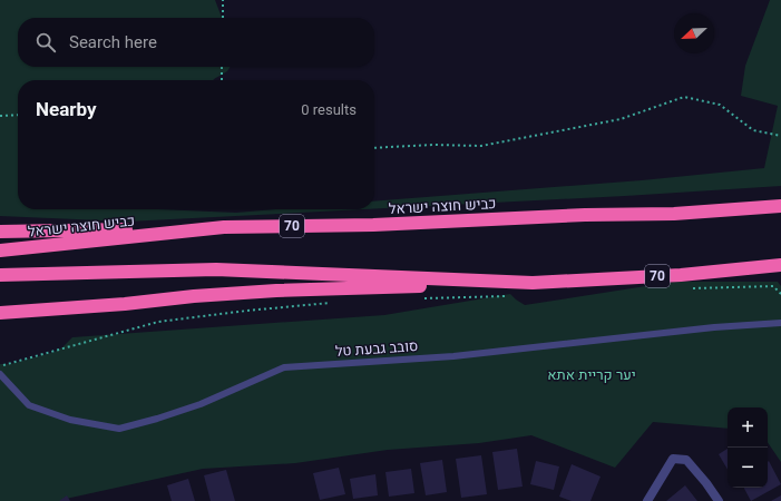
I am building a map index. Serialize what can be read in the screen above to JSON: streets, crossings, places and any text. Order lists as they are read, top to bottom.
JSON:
{
  "streets": {
    "highway": ["כביש חוצה ישראל", "70"],
    "lane": ["סובב גבעת טל"]
  },
  "parks": ["יער קריית אתא"],
  "north": "bottom left",
  "page": {
    "search": "Search here",
    "heading": ["Nearby", "0 results"],
    "map_buttons": ["+", "−"]
  }
}
